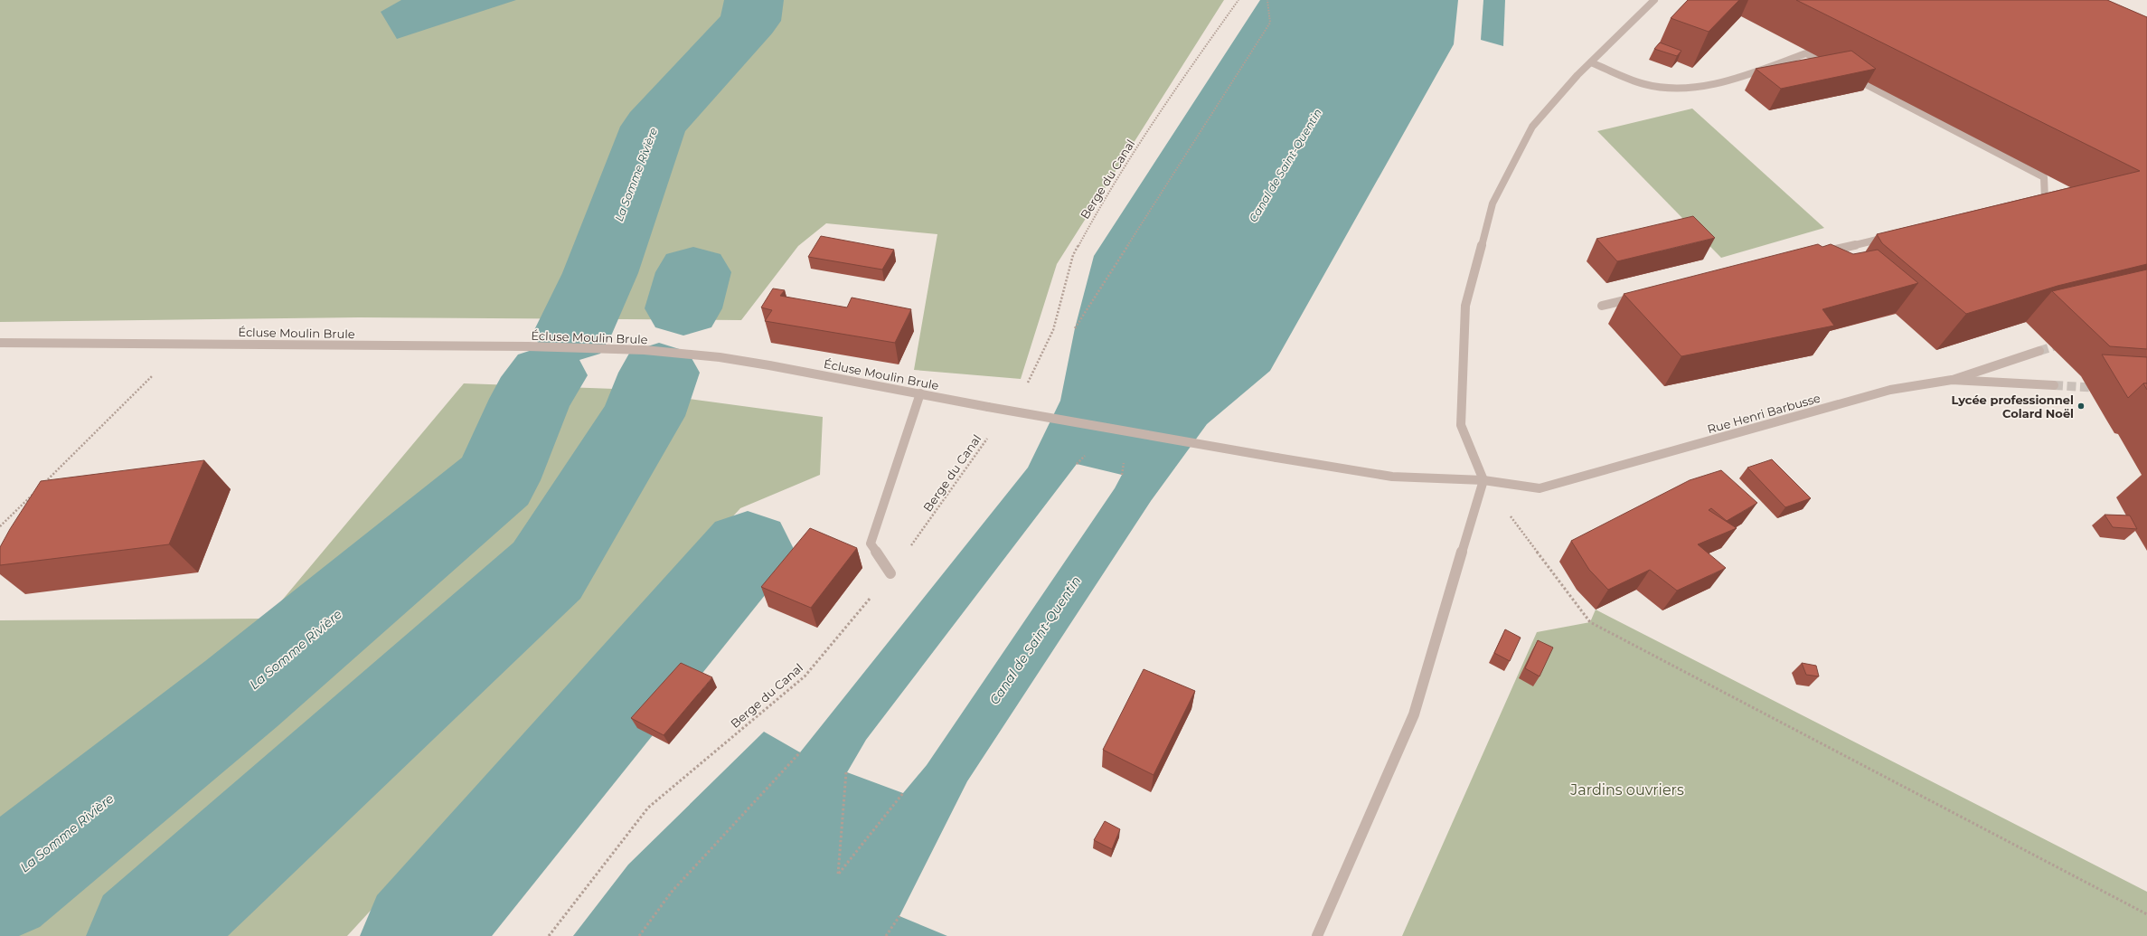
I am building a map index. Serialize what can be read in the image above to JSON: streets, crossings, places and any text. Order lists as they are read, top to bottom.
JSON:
{
  "streets": {
    "street": ["Écluse Moulin Brule", "Rue Henri Barbusse"],
    "path": ["Berge du Canal"]
  },
  "crossings": [
    ["Écluse Moulin Brule", "Rue Henri Barbusse"]
  ],
  "water": ["Canal de Saint-Quentin", "La Somme Rivière"],
  "parks": ["Jardins ouvriers"],
  "places": ["Lycée professionnel Colard Noël"]
}
